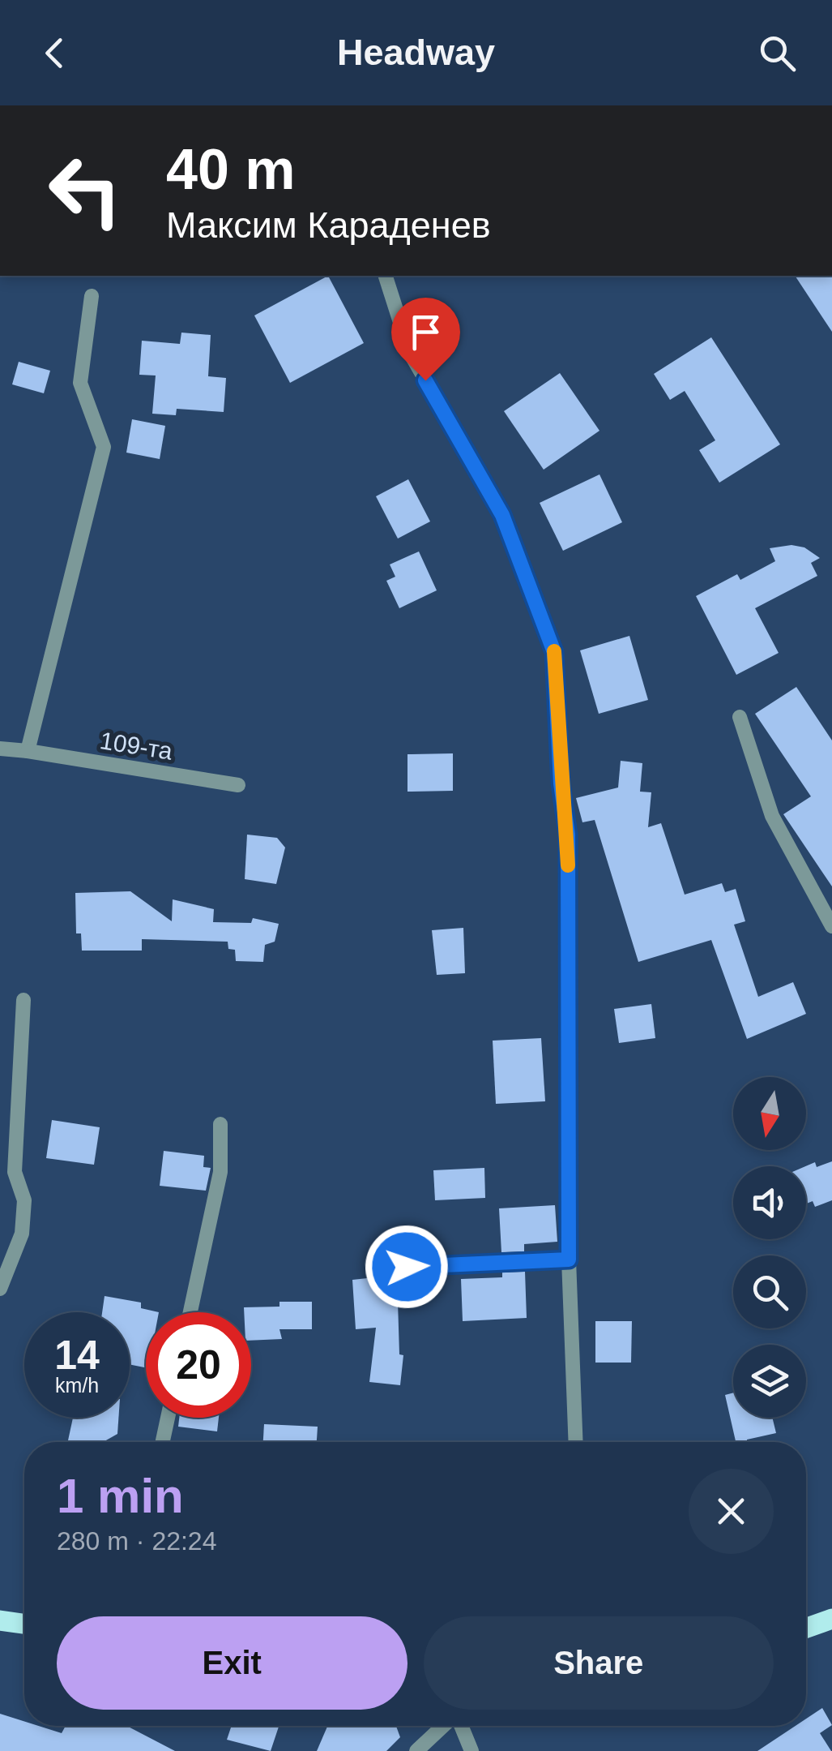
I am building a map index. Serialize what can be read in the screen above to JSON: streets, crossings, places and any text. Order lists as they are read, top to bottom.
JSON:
{
  "streets": {
    "street": ["109-та"]
  },
  "north": "bottom",
  "page": {
    "header": "Headway",
    "turn": ["40 m", "Максим Караденев"],
    "speed": "14 km/h",
    "limit": "20",
    "heading": ["1 min", "280 m · 22:24"],
    "buttons": ["Exit", "Share"]
  }
}
